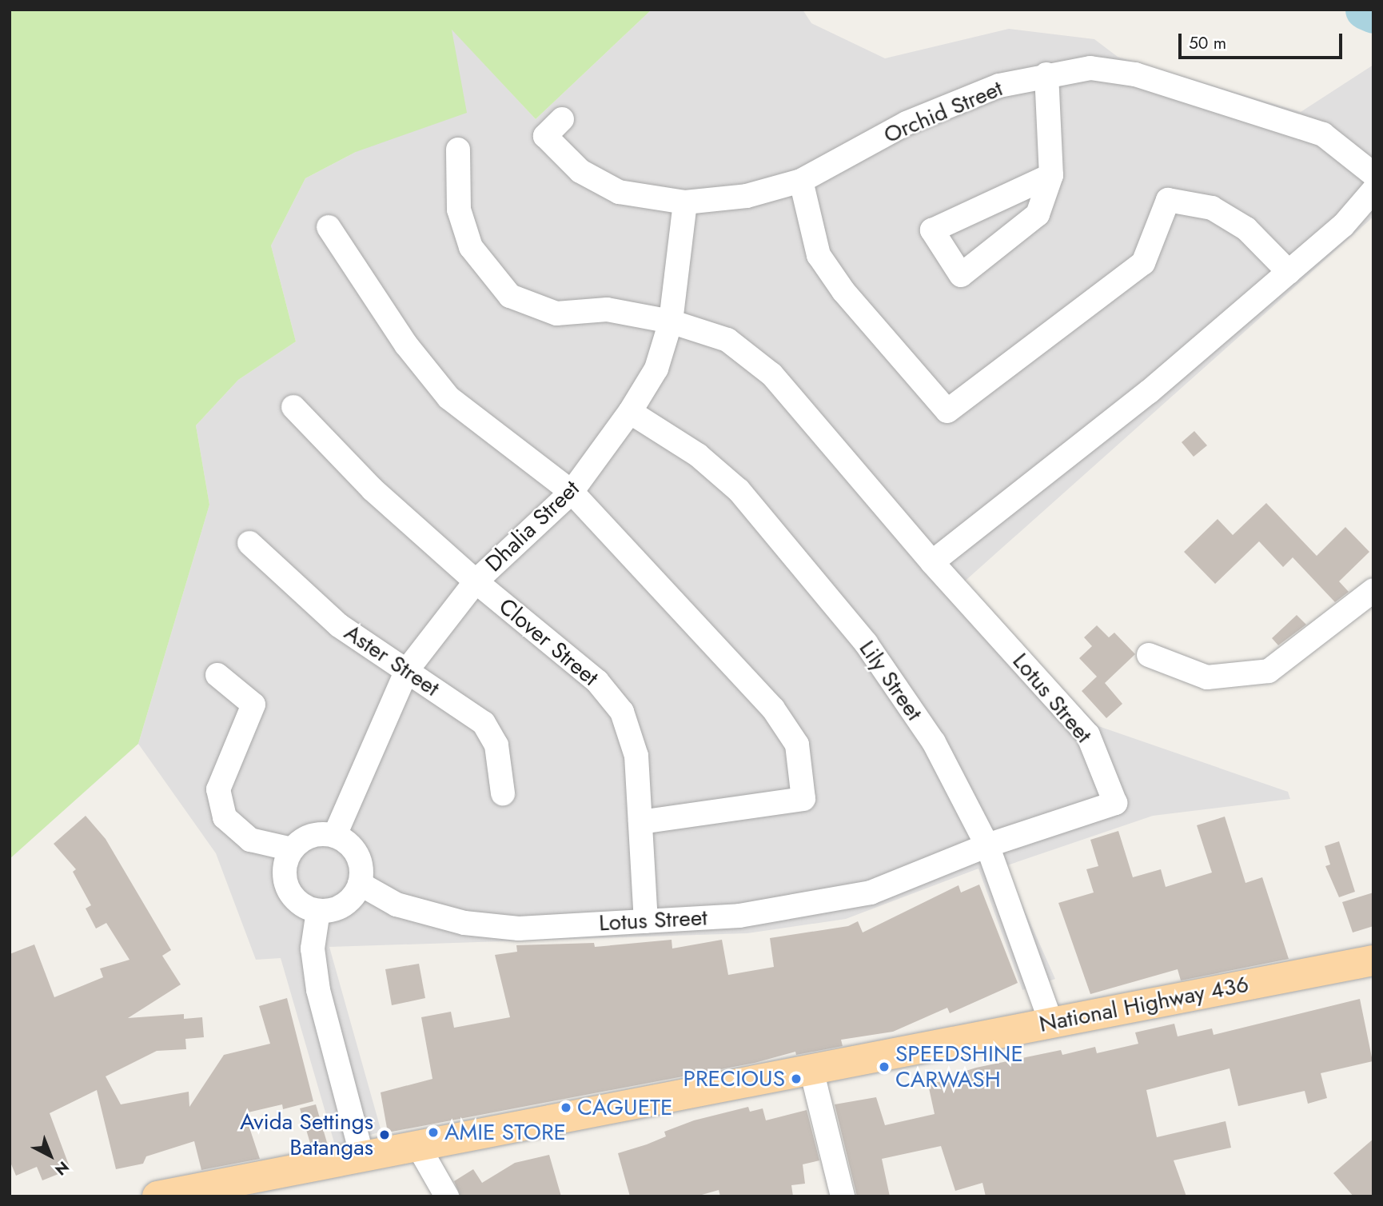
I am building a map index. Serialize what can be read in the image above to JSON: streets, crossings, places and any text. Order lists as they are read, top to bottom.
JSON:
{
  "streets": {
    "main road": ["National Highway 436"],
    "street": [
      "Orchid Street",
      "Dhalia Street",
      "Clover Street",
      "Aster Street",
      "Lily Street",
      "Lotus Street"
    ]
  },
  "crossings": [
    ["Orchid Street", "Dhalia Street"],
    ["Dhalia Street", "Clover Street"],
    ["Dhalia Street", "Aster Street"],
    ["Dhalia Street", "Lily Street"],
    ["Dhalia Street", "Lotus Street"],
    ["Clover Street", "Lotus Street"],
    ["Lily Street", "Lotus Street"],
    ["Lily Street", "National Highway 436"]
  ],
  "places": [
    "SPEEDSHINE CARWASH",
    "PRECIOUS",
    "CAGUETE",
    "AMIE STORE",
    "Avida Settings Batangas"
  ],
  "scale_bar": "50 m",
  "north": "bottom right"
}
